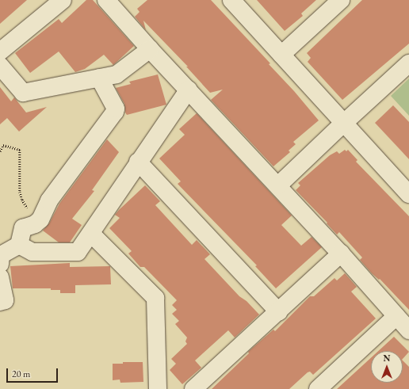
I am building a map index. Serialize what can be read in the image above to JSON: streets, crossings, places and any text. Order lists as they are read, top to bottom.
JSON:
{
  "scale_bar": "20 m",
  "north": "top"
}
